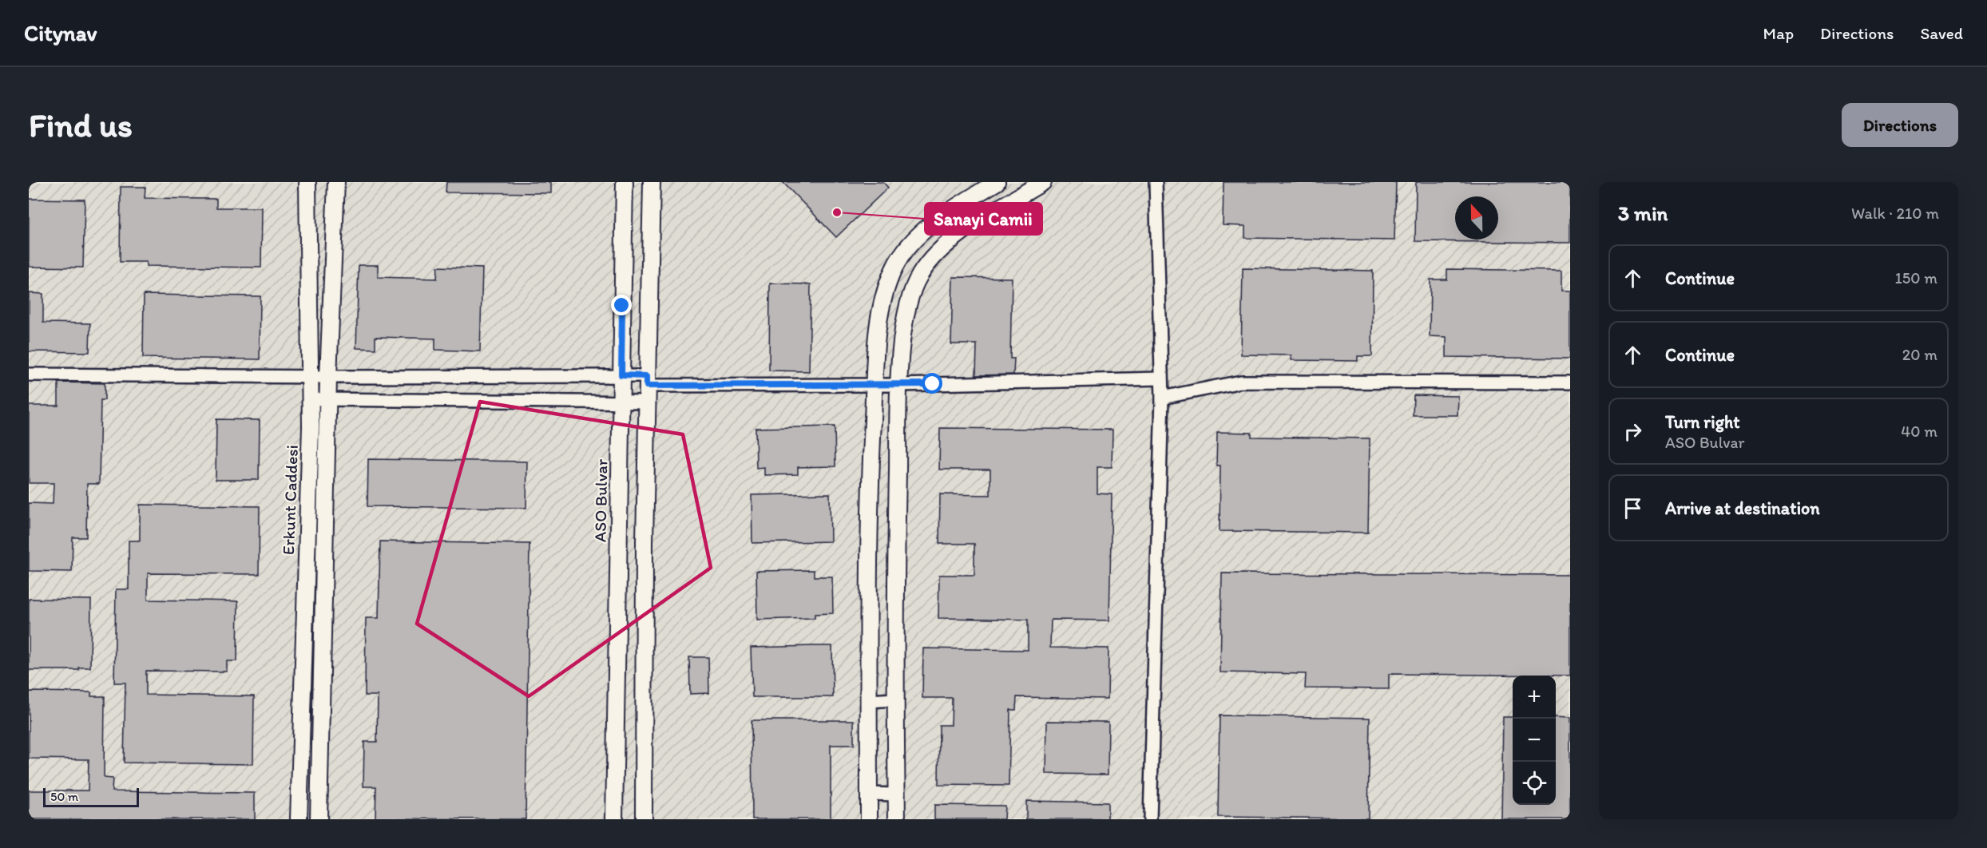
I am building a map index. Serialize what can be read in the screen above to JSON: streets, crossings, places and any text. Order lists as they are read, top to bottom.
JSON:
{
  "streets": {
    "street": ["Erkunt Caddesi", "ASO Bulvar"]
  },
  "places": ["Sanayi Camii"],
  "scale_bar": "50 m",
  "north": "top",
  "page": {
    "header": "Citynav",
    "nav": ["Map", "Directions", "Saved"],
    "buttons": "Directions",
    "title": "Find us",
    "heading": ["3 min", "Walk · 210 m"],
    "list": [
      ["Continue", "150 m"],
      ["Continue", "20 m"],
      ["Turn right", "ASO Bulvar", "40 m"],
      "Arrive at destination"
    ],
    "map_buttons": ["+", "−"],
    "scale": "50 m"
  }
}
